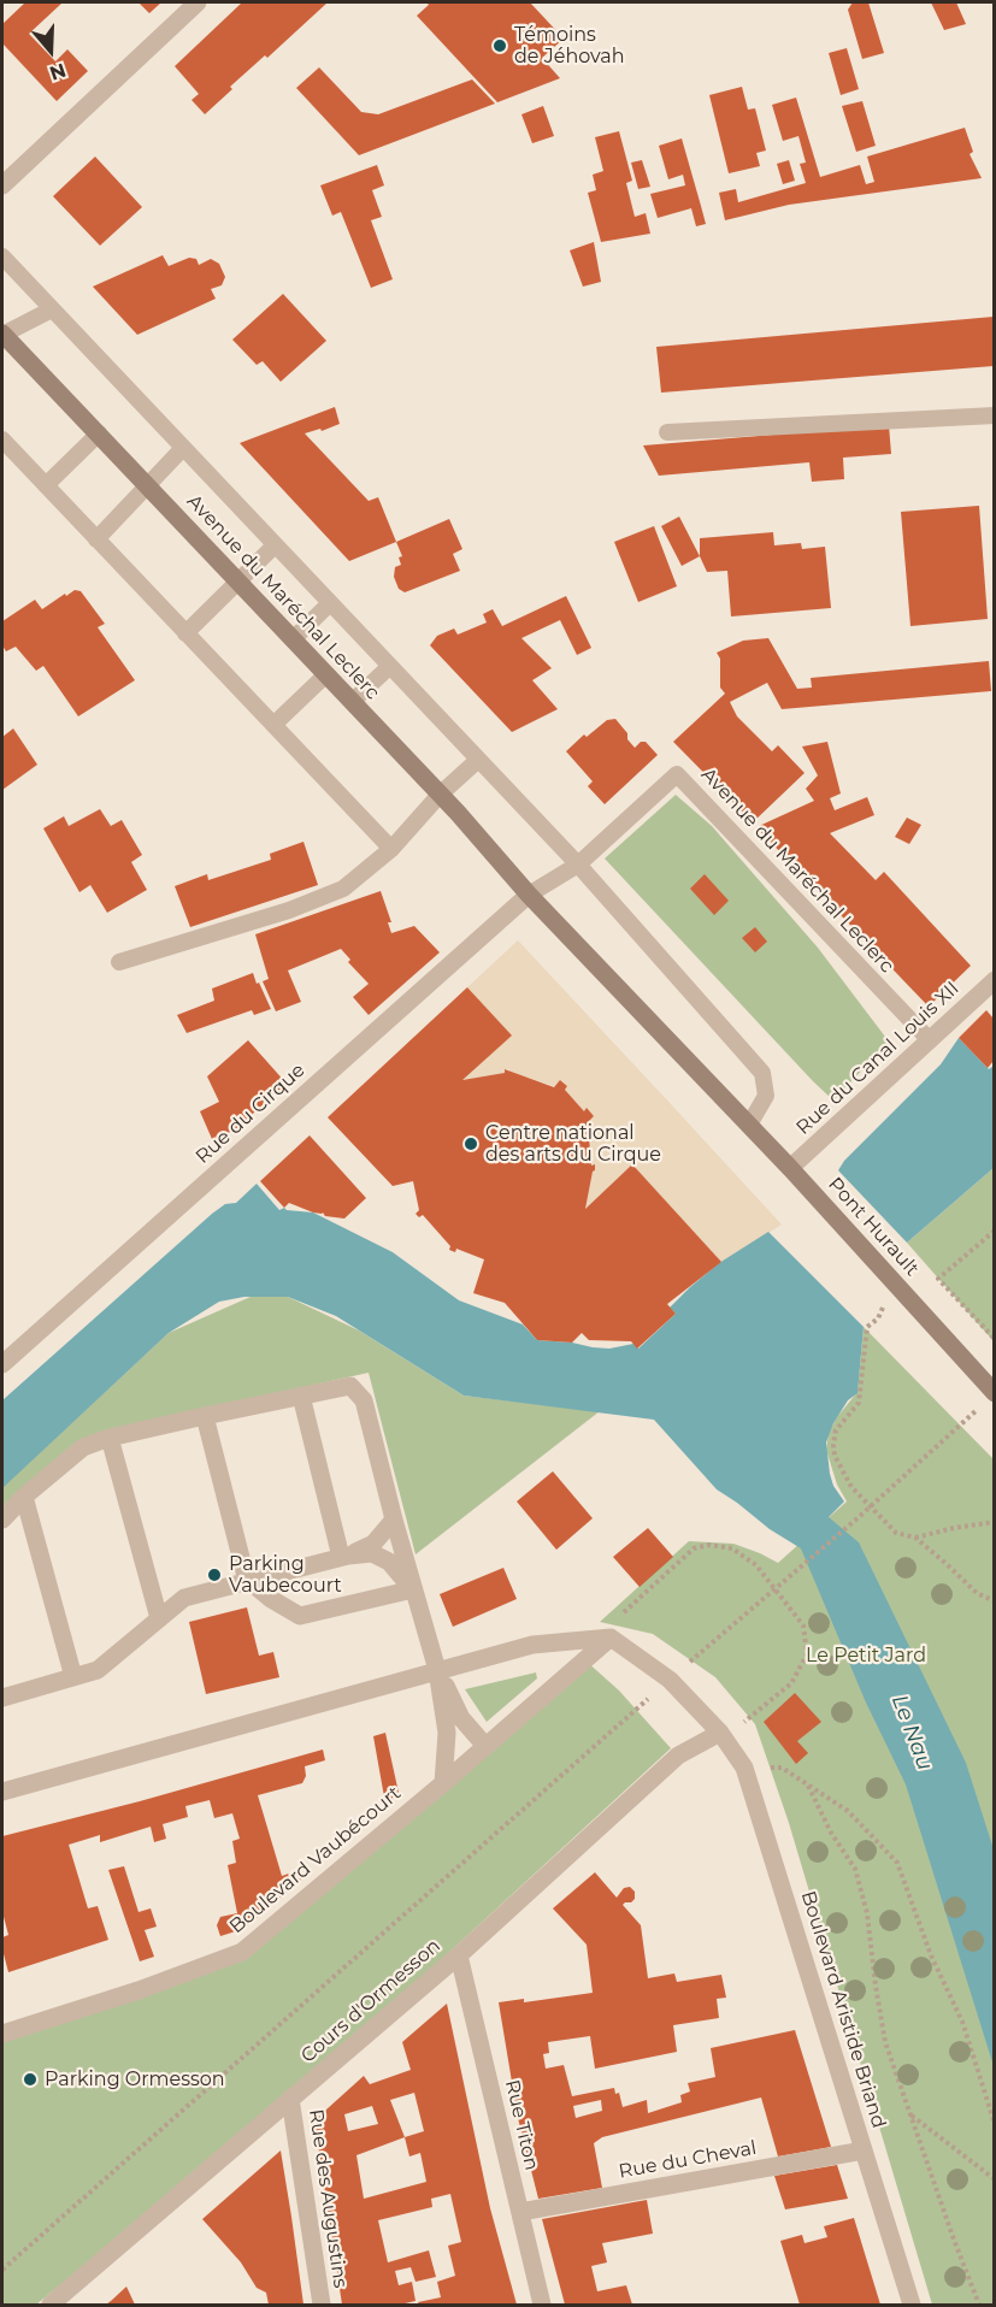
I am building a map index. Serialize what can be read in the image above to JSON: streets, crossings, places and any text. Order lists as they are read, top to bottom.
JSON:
{
  "streets": {
    "main road": ["Avenue du Maréchal Leclerc", "Pont Hurault"],
    "street": [
      "Rue du Canal Louis XII",
      "Rue du Cirque",
      "Boulevard Vaubécourt",
      "Cours d'Ormesson",
      "Boulevard Aristide Briand",
      "Rue Titon",
      "Rue du Cheval",
      "Rue des Augustins"
    ]
  },
  "crossings": [
    ["Avenue du Maréchal Leclerc", "Rue du Canal Louis XII"],
    ["Avenue du Maréchal Leclerc", "Rue du Cirque"],
    ["Avenue du Maréchal Leclerc", "Pont Hurault"],
    ["Rue du Canal Louis XII", "Pont Hurault"],
    ["Cours d'Ormesson", "Boulevard Aristide Briand"],
    ["Cours d'Ormesson", "Rue Titon"],
    ["Cours d'Ormesson", "Rue des Augustins"],
    ["Boulevard Aristide Briand", "Rue du Cheval"],
    ["Rue Titon", "Rue du Cheval"]
  ],
  "water": ["Le Nau"],
  "parks": ["Le Petit Jard"],
  "places": [
    "Témoins de Jéhovah",
    "Centre national des arts du Cirque",
    "Parking Vaubecourt",
    "Parking Ormesson"
  ],
  "north": "bottom"
}
